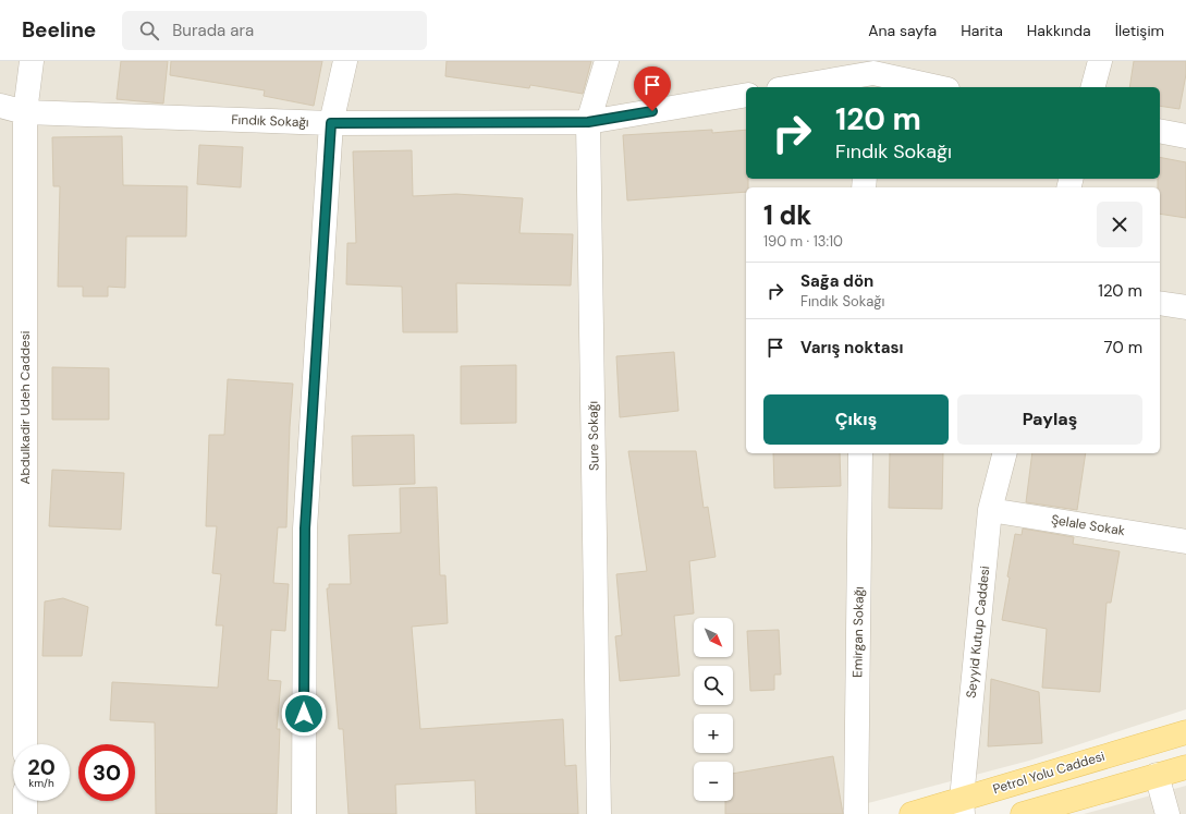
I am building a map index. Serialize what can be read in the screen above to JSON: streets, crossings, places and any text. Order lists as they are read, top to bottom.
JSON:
{
  "streets": {
    "main road": ["Petrol Yolu Caddesi"],
    "street": [
      "Fındık Sokağı",
      "Abdulkadir Udeh Caddesi",
      "Sure Sokağı",
      "Şelale Sokak",
      "Emirgan Sokağı",
      "Seyyid Kutup Caddesi"
    ]
  },
  "crossings": [
    ["Fındık Sokağı", "Abdulkadir Udeh Caddesi"],
    ["Fındık Sokağı", "Sure Sokağı"],
    ["Şelale Sokak", "Seyyid Kutup Caddesi"],
    ["Seyyid Kutup Caddesi", "Petrol Yolu Caddesi"]
  ],
  "north": "bottom right",
  "page": {
    "header": "Beeline",
    "search": "Burada ara",
    "nav": [
      "Ana sayfa",
      "Harita",
      "Hakkında",
      "İletişim"
    ],
    "turn": ["120 m", "Fındık Sokağı"],
    "heading": ["1 dk", "190 m · 13:10"],
    "list": [
      {
        "name": "Sağa dön",
        "note": "Fındık Sokağı",
        "value": "120 m"
      },
      {
        "name": "Varış noktası",
        "value": "70 m"
      }
    ],
    "buttons": ["Çıkış", "Paylaş"],
    "map_buttons": ["+", "−"],
    "speed": "20 km/h",
    "limit": "30"
  }
}
